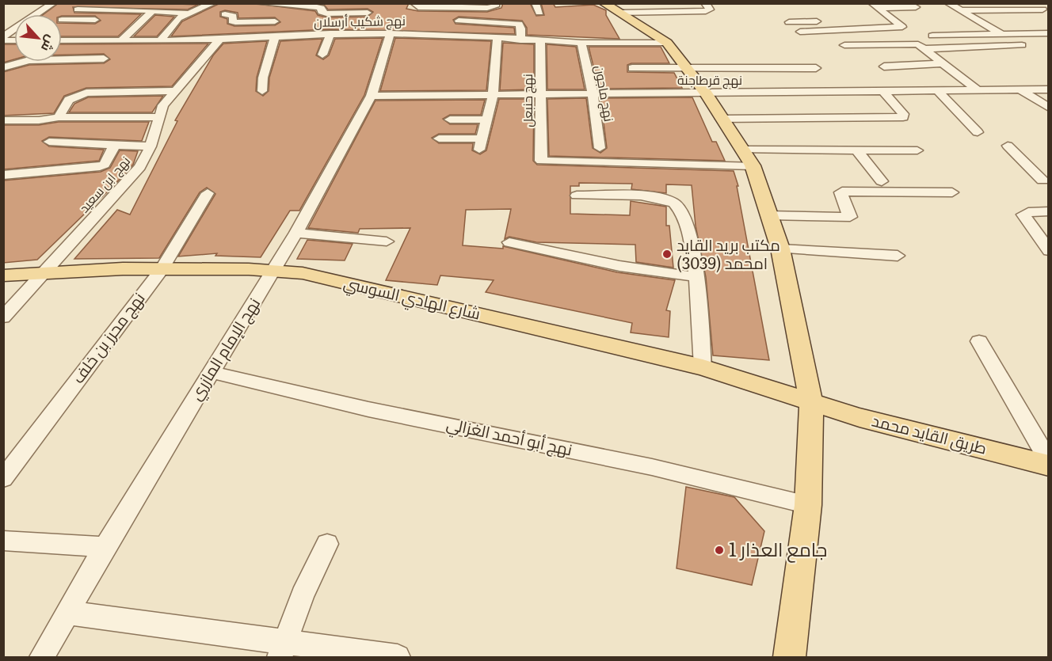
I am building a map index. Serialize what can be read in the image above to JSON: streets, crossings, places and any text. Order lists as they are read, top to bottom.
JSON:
{
  "streets": {
    "main road": ["شارع الهادي السوسي", "طريق القايد محمد"],
    "street": [
      "نهج شكيب أرسلان",
      "نهج قرطاجنة",
      "نهج ماجون",
      "نهج حنبعل",
      "نهج ابن سعيد",
      "نهج محرز بن خلف",
      "نهج الإمام المازري",
      "نهج أبو أحمد الغزالي"
    ]
  },
  "crossings": [
    ["نهج شكيب أرسلان", "نهج قرطاجنة"],
    ["نهج شكيب أرسلان", "نهج ماجون"],
    ["نهج شكيب أرسلان", "نهج حنبعل"],
    ["نهج شكيب أرسلان", "نهج ابن سعيد"],
    ["نهج شكيب أرسلان", "نهج الإمام المازري"],
    ["نهج قرطاجنة", "نهج ماجون"],
    ["نهج قرطاجنة", "نهج حنبعل"],
    ["نهج قرطاجنة", "نهج الإمام المازري"],
    ["نهج ابن سعيد", "شارع الهادي السوسي"],
    ["شارع الهادي السوسي", "نهج محرز بن خلف"],
    ["شارع الهادي السوسي", "نهج الإمام المازري"],
    ["شارع الهادي السوسي", "طريق القايد محمد"],
    ["نهج الإمام المازري", "نهج أبو أحمد الغزالي"]
  ],
  "places": ["مكتب بريد القايد امحمد (3039)", "جامع العذار 1"],
  "north": "bottom right"
}
